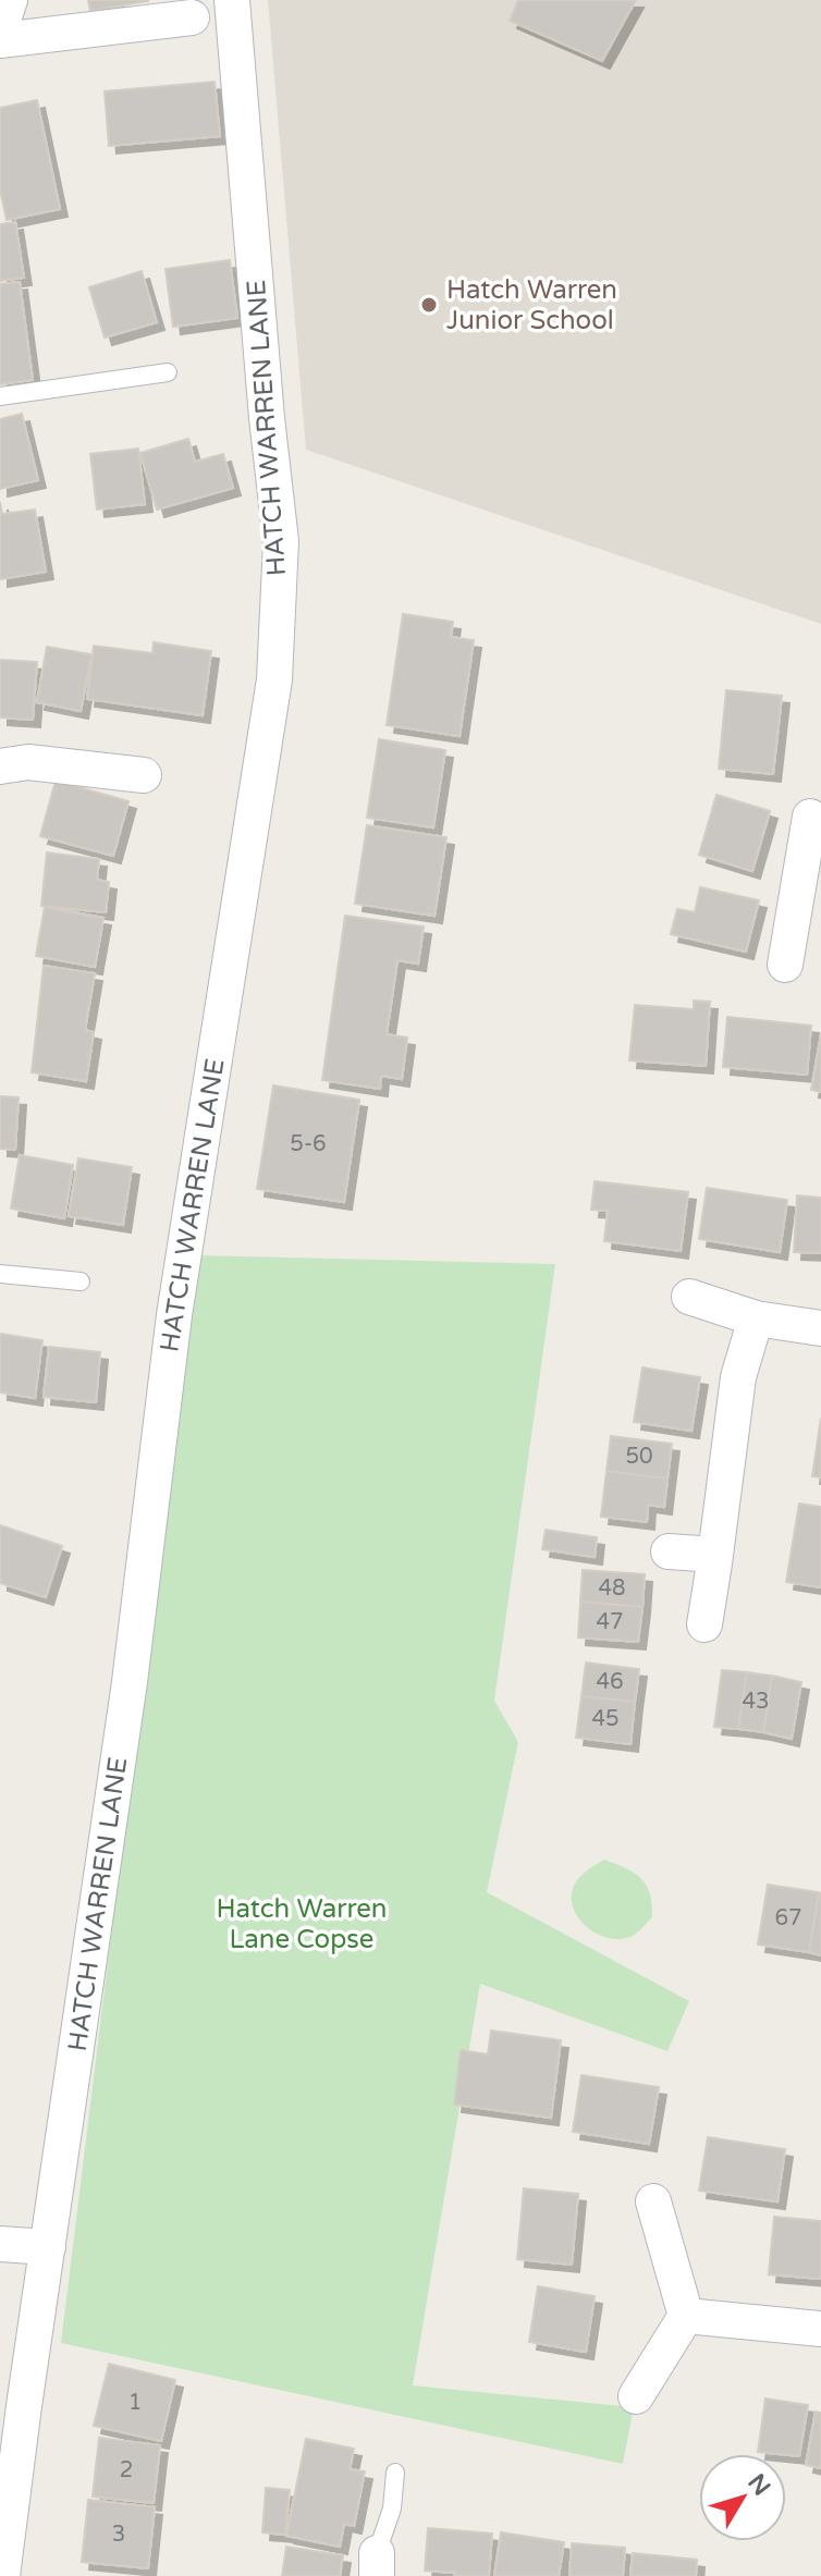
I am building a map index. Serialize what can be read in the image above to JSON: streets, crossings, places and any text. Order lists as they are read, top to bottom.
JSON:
{
  "streets": {
    "street": ["HATCH WARREN LANE"]
  },
  "parks": ["Hatch Warren Lane Copse"],
  "places": ["Hatch Warren Junior School"],
  "house_numbers": [
    "5-6",
    "50",
    "48",
    "47",
    "46",
    "43",
    "45",
    "67",
    "1",
    "2",
    "3"
  ],
  "north": "top right"
}
